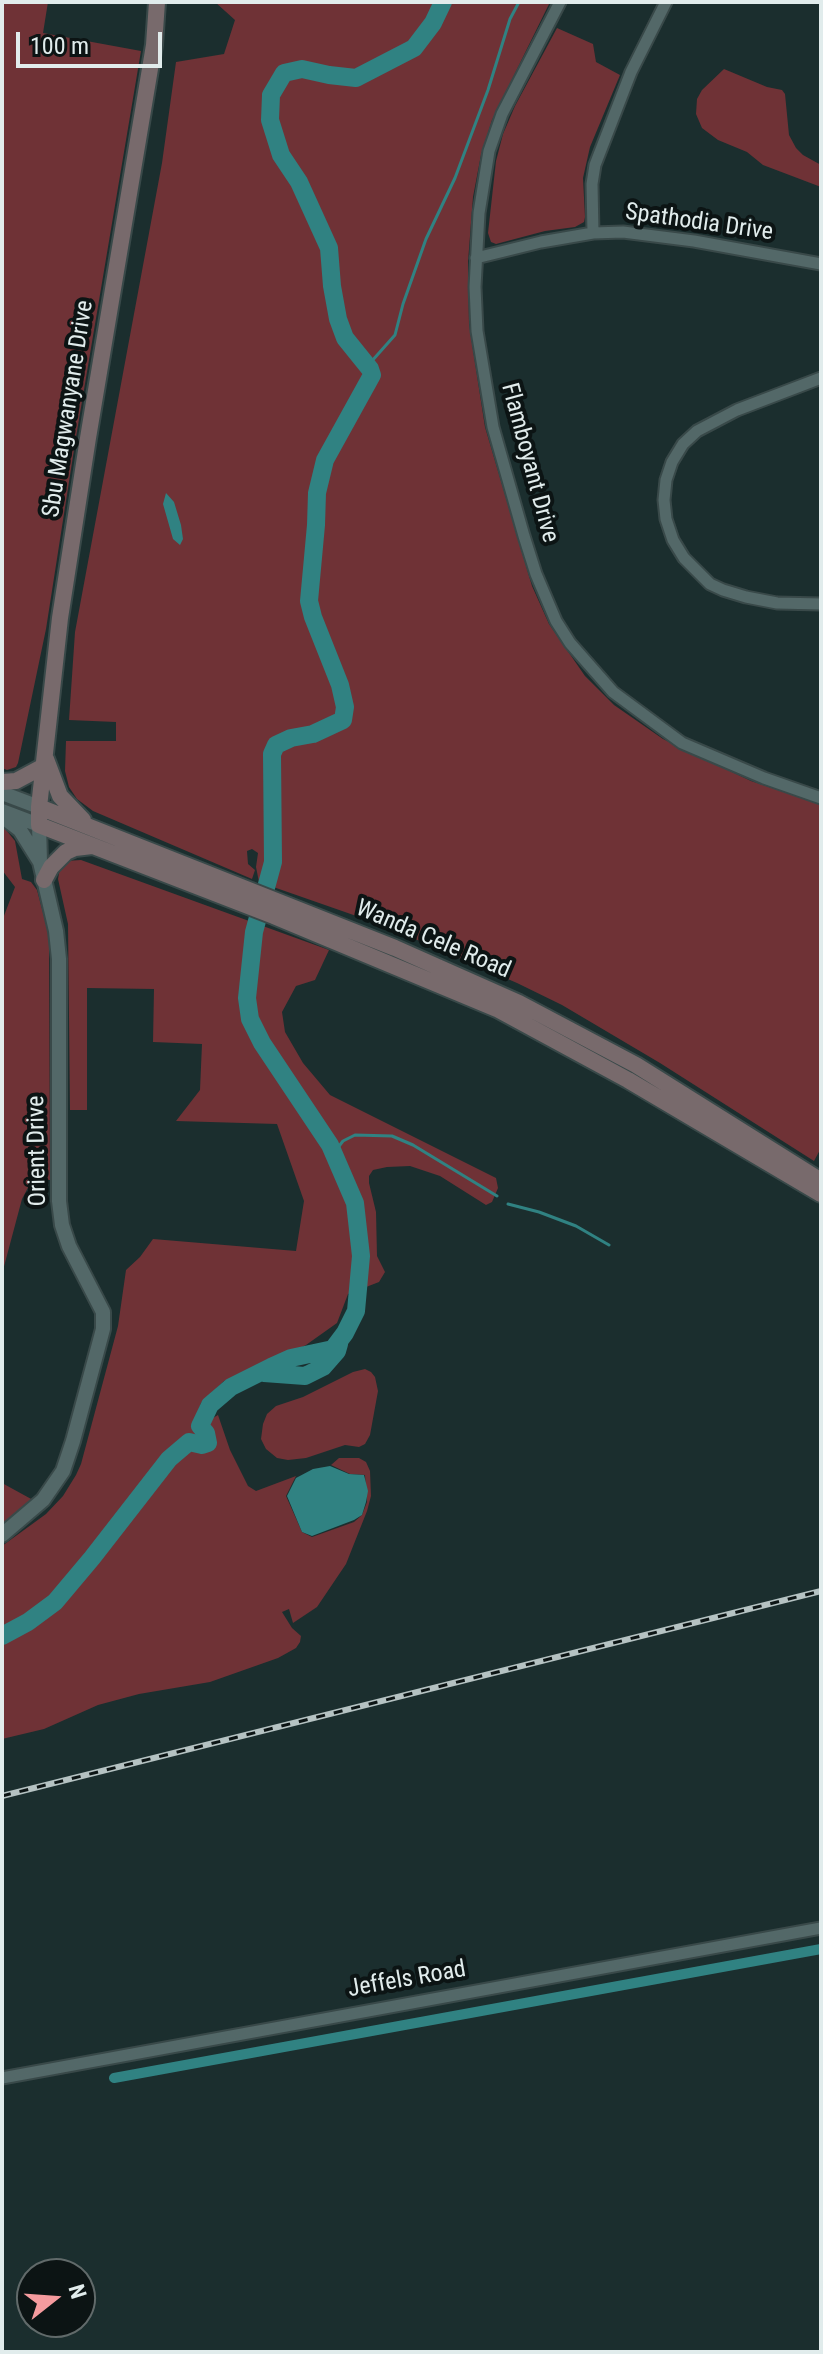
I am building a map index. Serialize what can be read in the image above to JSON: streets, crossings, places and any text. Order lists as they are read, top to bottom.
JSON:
{
  "streets": {
    "main road": ["Sbu Magwanyane Drive", "Wanda Cele Road"],
    "street": [
      "Spathodia Drive",
      "Flamboyant Drive",
      "Orient Drive",
      "Jeffels Road"
    ]
  },
  "crossings": [
    ["Spathodia Drive", "Flamboyant Drive"],
    ["Sbu Magwanyane Drive", "Wanda Cele Road"],
    ["Sbu Magwanyane Drive", "Orient Drive"],
    ["Wanda Cele Road", "Orient Drive"]
  ],
  "scale_bar": "100 m",
  "north": "right"
}
